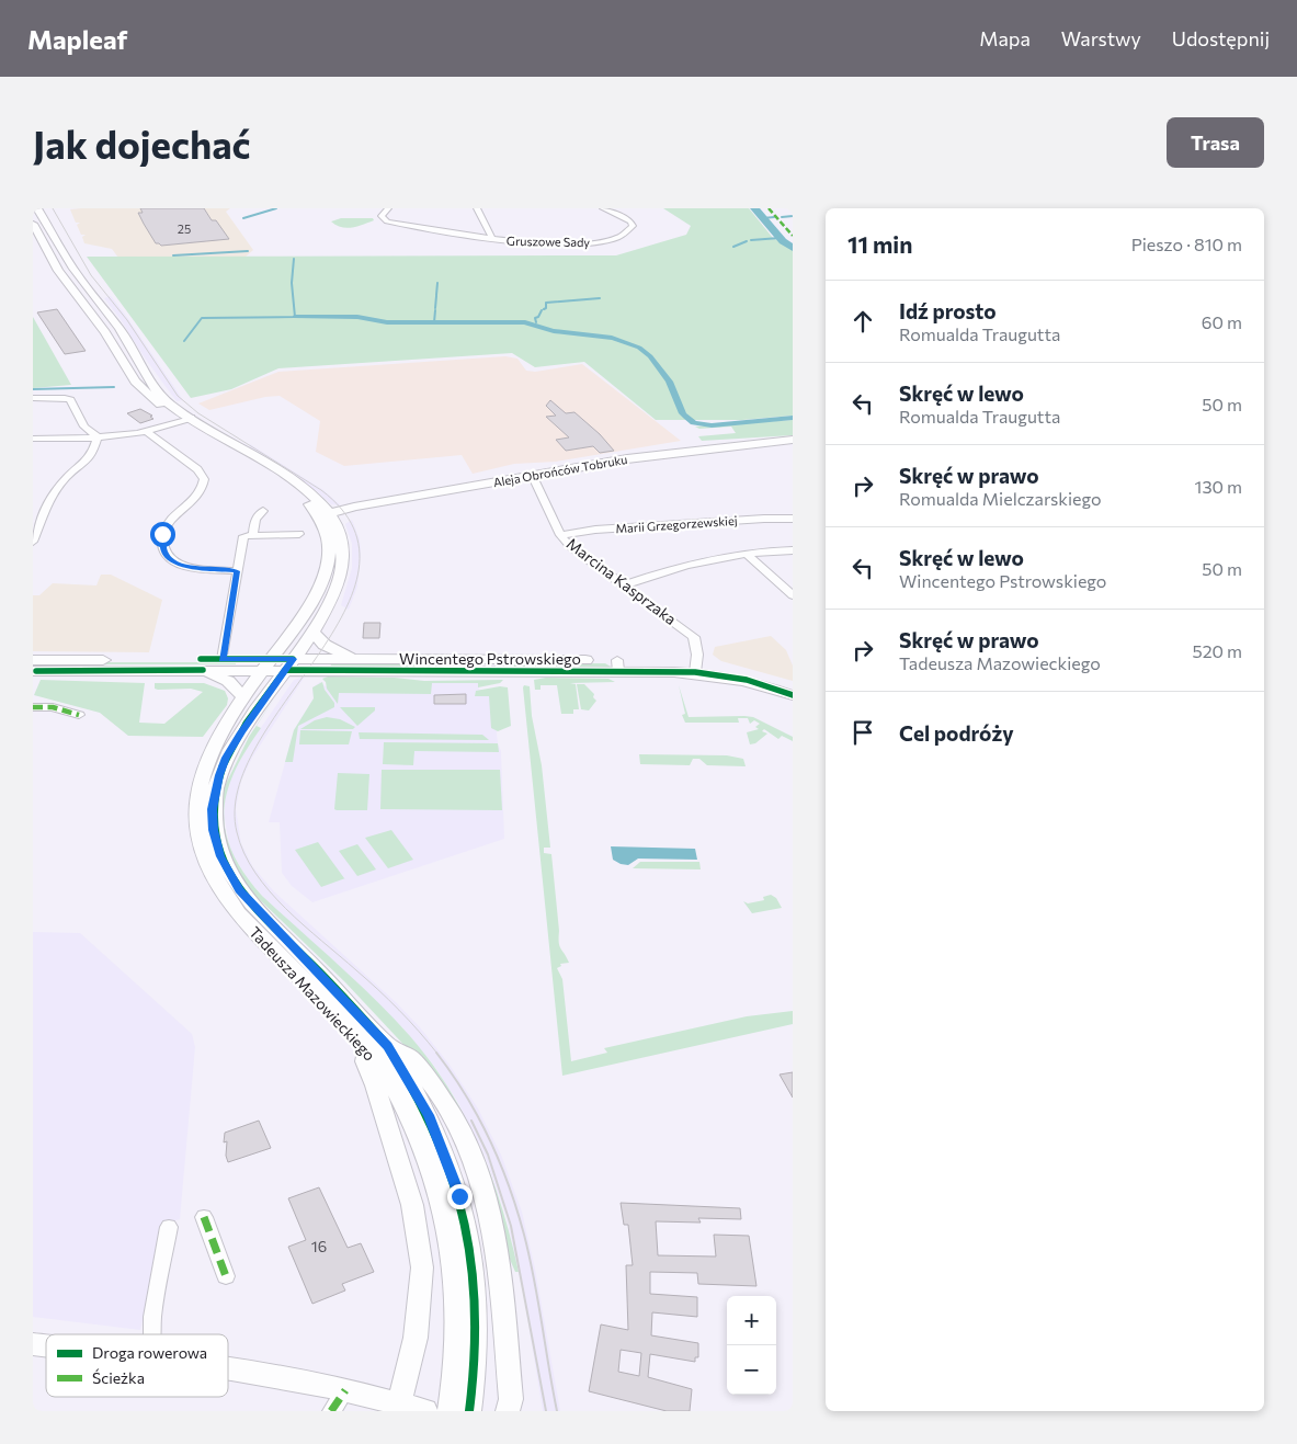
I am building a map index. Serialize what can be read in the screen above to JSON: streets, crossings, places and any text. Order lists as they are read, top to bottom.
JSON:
{
  "streets": {
    "main road": ["Aleja Obrońców Tobruku", "Wincentego Pstrowskiego", "Tadeusza Mazowieckiego"],
    "street": ["Gruszowe Sady", "Marii Grzegorzewskiej", "Marcina Kasprzaka"]
  },
  "crossings": [
    ["Aleja Obrońców Tobruku", "Marcina Kasprzaka"],
    ["Aleja Obrońców Tobruku", "Tadeusza Mazowieckiego"],
    ["Marii Grzegorzewskiej", "Marcina Kasprzaka"],
    ["Marcina Kasprzaka", "Wincentego Pstrowskiego"],
    ["Wincentego Pstrowskiego", "Tadeusza Mazowieckiego"]
  ],
  "house_numbers": ["25", "16"],
  "legend": ["Droga rowerowa", "Ścieżka"],
  "page": {
    "header": "Mapleaf",
    "nav": ["Mapa", "Warstwy", "Udostępnij"],
    "buttons": "Trasa",
    "title": "Jak dojechać",
    "heading": ["11 min", "Pieszo · 810 m"],
    "list": [
      ["Idź prosto", "Romualda Traugutta", "60 m"],
      ["Skręć w lewo", "Romualda Traugutta", "50 m"],
      ["Skręć w prawo", "Romualda Mielczarskiego", "130 m"],
      ["Skręć w lewo", "Wincentego Pstrowskiego", "50 m"],
      ["Skręć w prawo", "Tadeusza Mazowieckiego", "520 m"],
      "Cel podróży"
    ],
    "map_buttons": ["+", "−"]
  }
}
